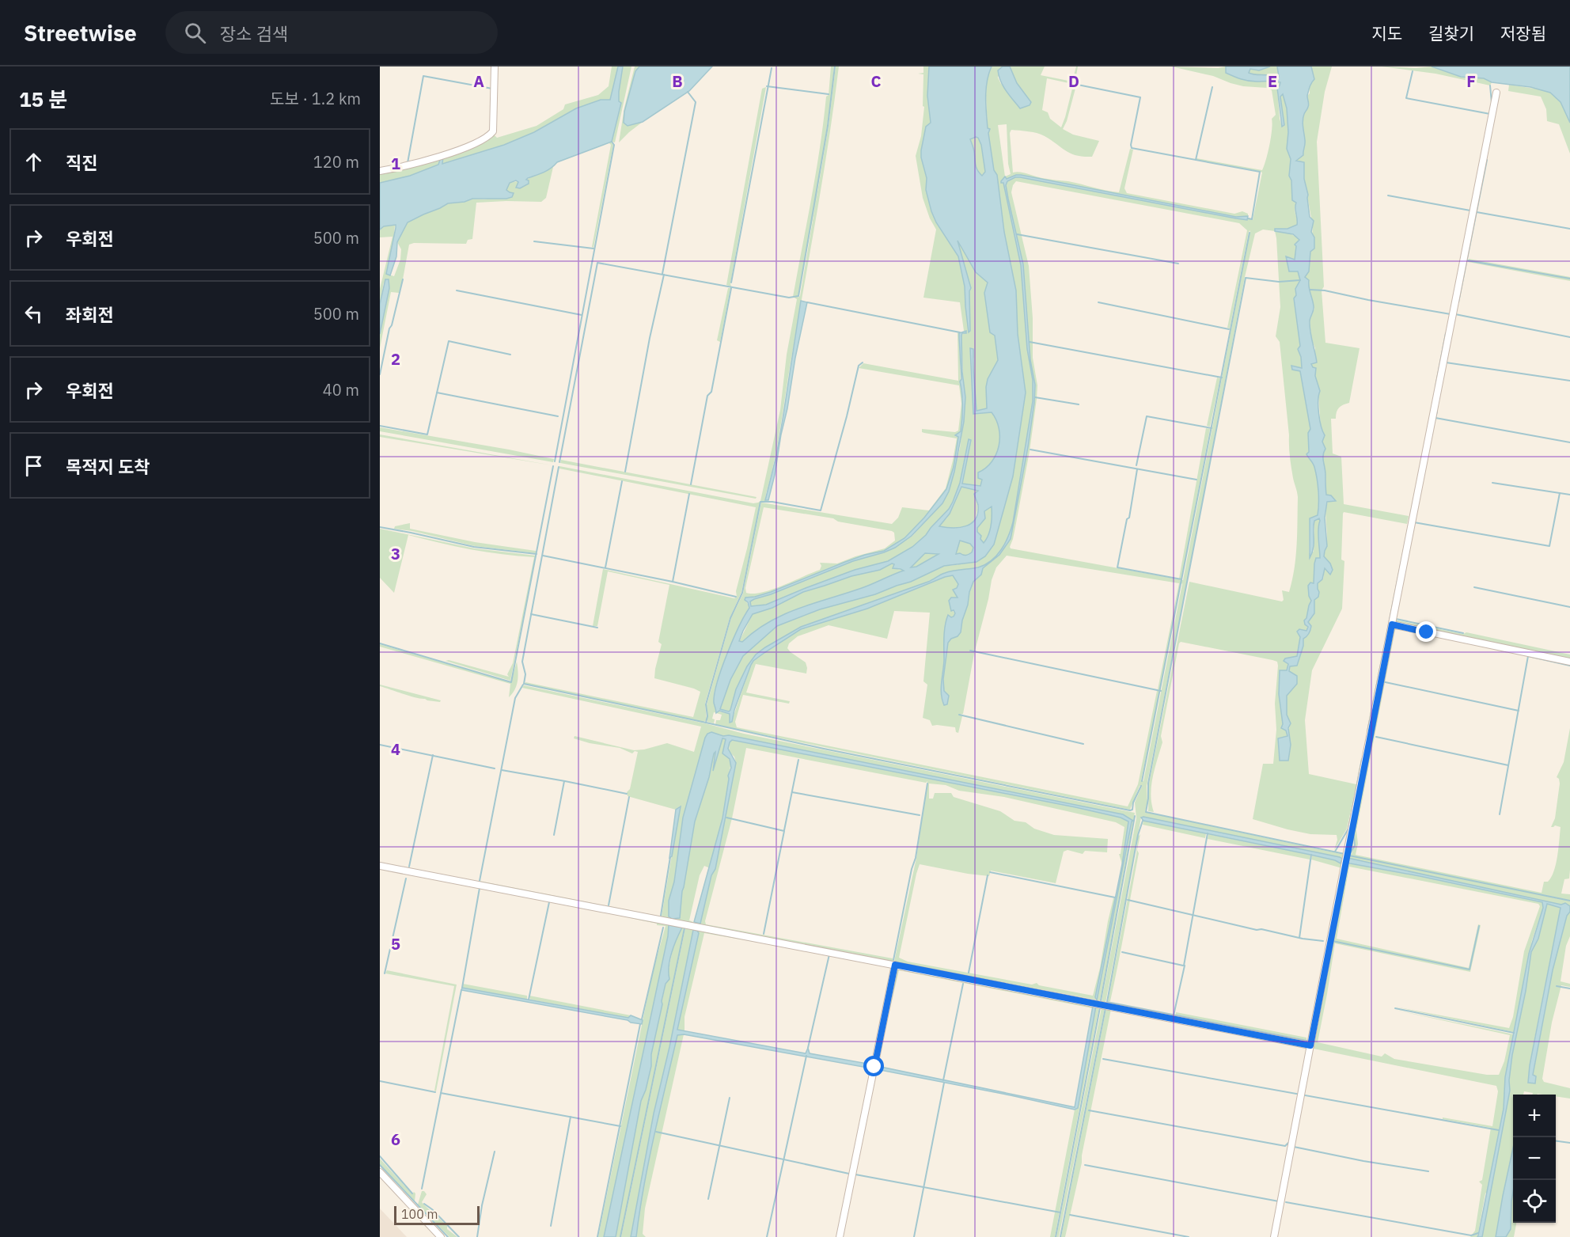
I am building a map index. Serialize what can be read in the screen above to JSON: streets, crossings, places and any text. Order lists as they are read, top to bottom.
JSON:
{
  "scale_bar": "100 m",
  "page": {
    "header": "Streetwise",
    "search": "장소 검색",
    "nav": ["지도", "길찾기", "저장됨"],
    "heading": ["15 분", "도보 · 1.2 km"],
    "list": [
      ["직진", "120 m"],
      ["우회전", "500 m"],
      ["좌회전", "500 m"],
      ["우회전", "40 m"],
      "목적지 도착"
    ],
    "map_buttons": ["+", "−"],
    "scale": "100 m"
  },
  "grid": {
    "columns": [
      "A",
      "B",
      "C",
      "D",
      "E",
      "F"
    ],
    "rows": [
      "1",
      "2",
      "3",
      "4",
      "5",
      "6"
    ]
  }
}
